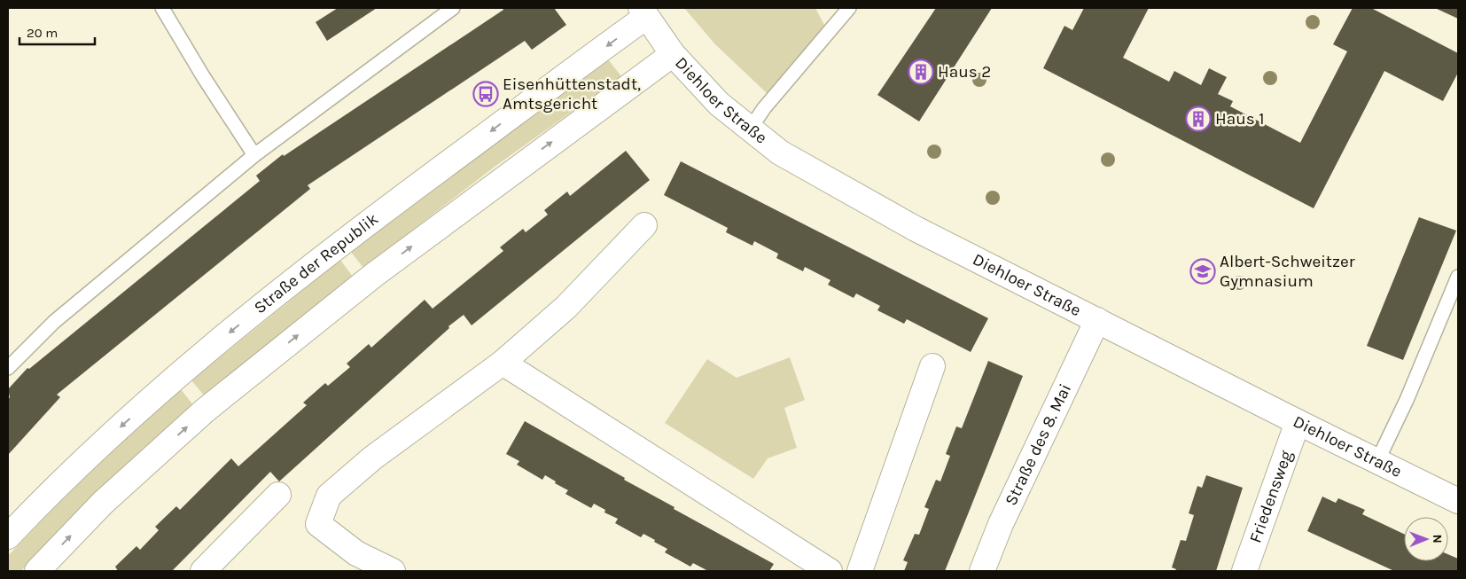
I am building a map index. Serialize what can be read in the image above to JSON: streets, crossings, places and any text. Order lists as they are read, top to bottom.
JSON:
{
  "streets": {
    "street": [
      "Diehloer Straße",
      "Straße der Republik",
      "Straße des 8. Mai",
      "Friedensweg"
    ]
  },
  "crossings": [
    ["Diehloer Straße", "Straße der Republik"],
    ["Diehloer Straße", "Straße des 8. Mai"],
    ["Diehloer Straße", "Friedensweg"]
  ],
  "places": {
    "building": ["Haus 2", "Haus 1"],
    "bus stop": ["Eisenhüttenstadt, Amtsgericht"],
    "school or university": ["Albert-Schweitzer Gymnasium"]
  },
  "scale_bar": "20 m",
  "north": "right"
}
